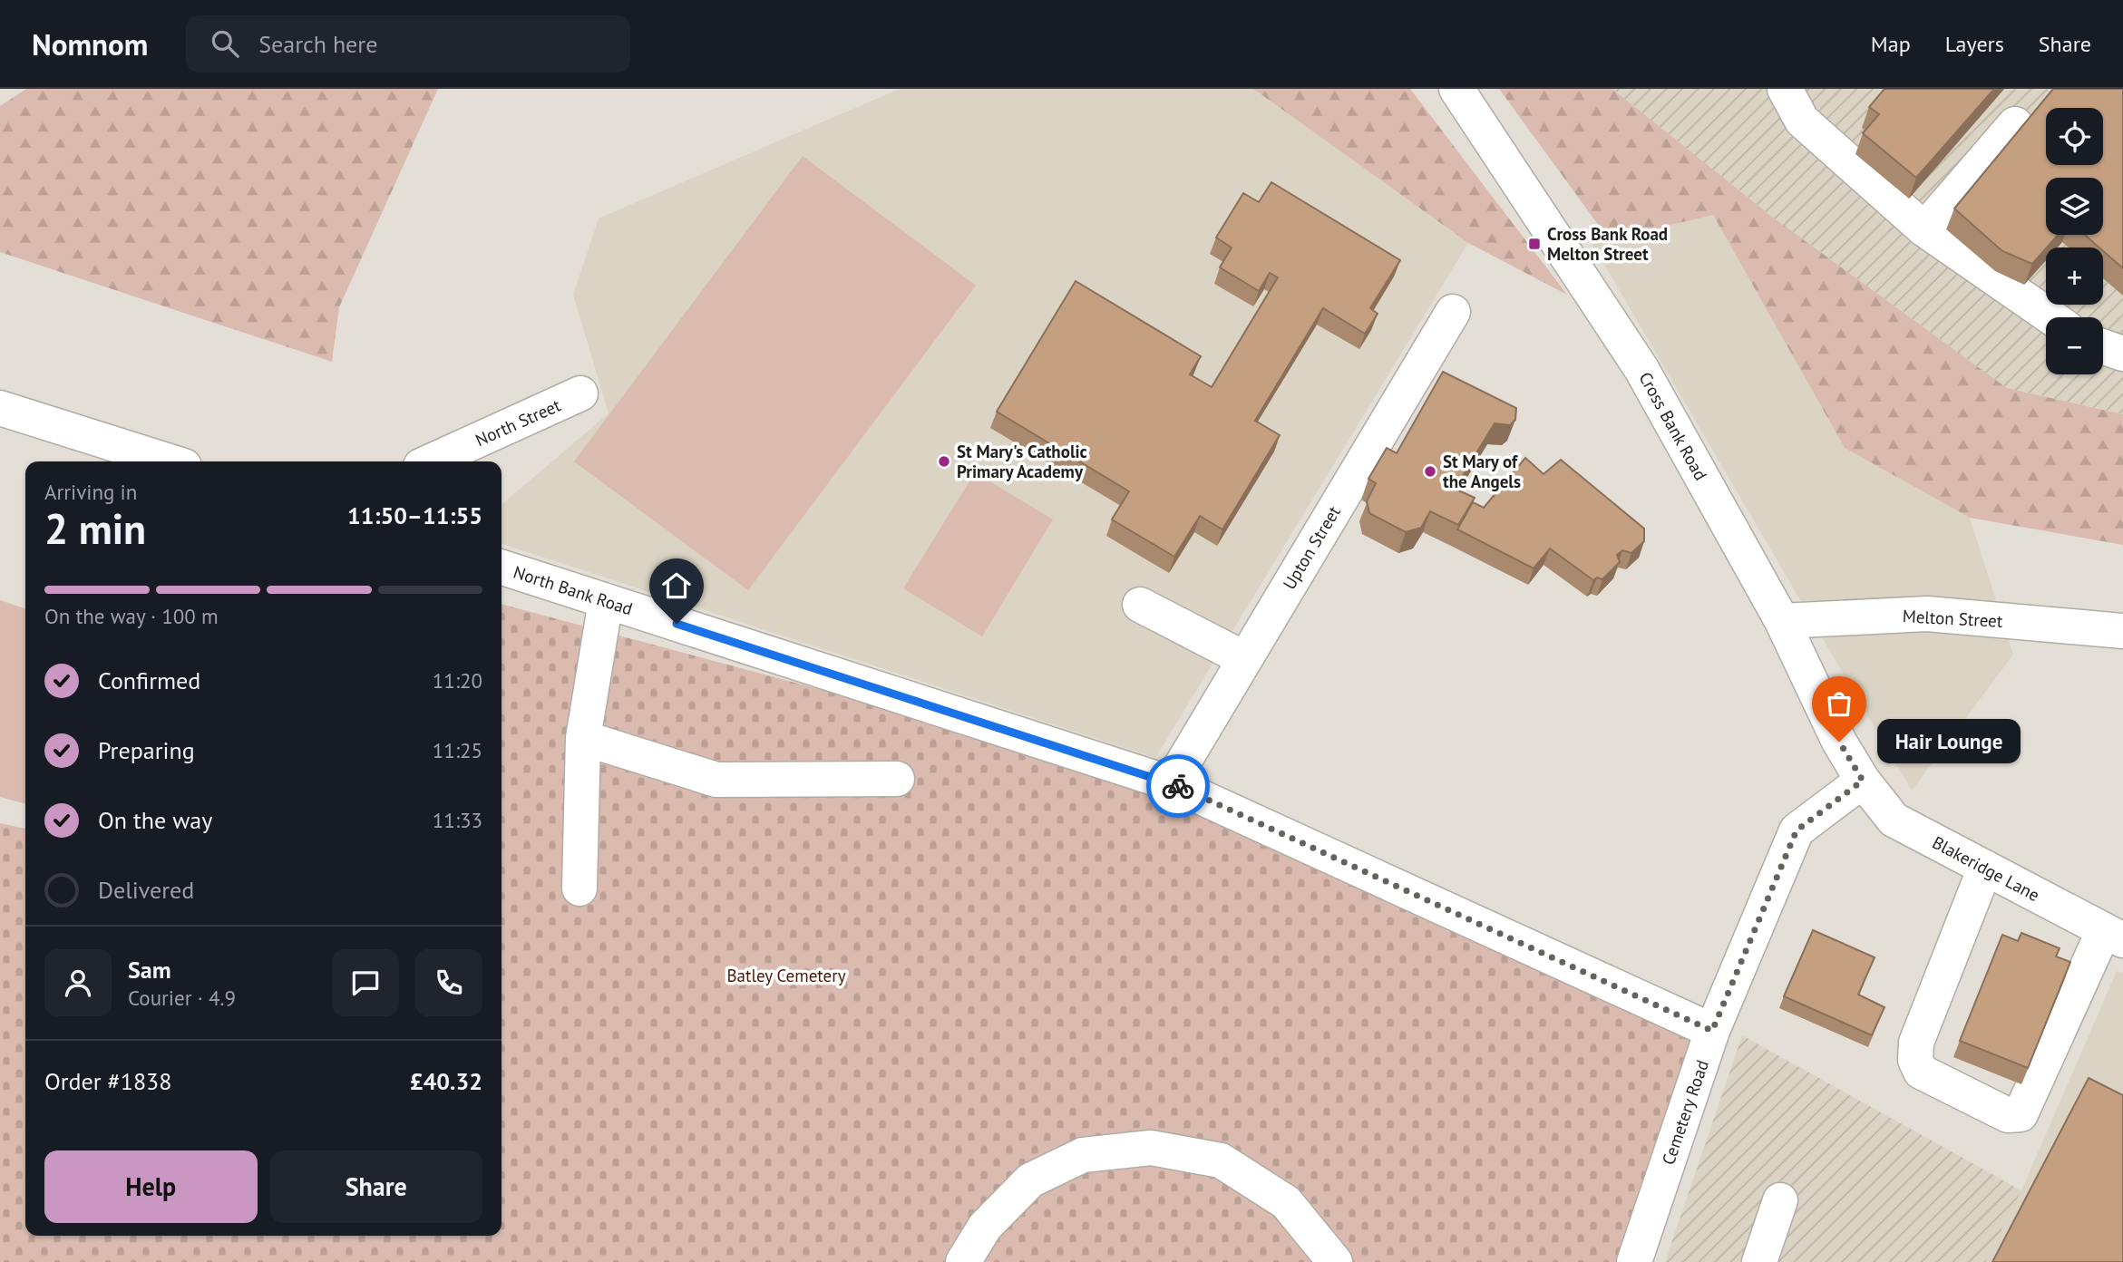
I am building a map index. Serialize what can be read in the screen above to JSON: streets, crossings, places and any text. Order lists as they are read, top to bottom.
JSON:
{
  "streets": {
    "street": [
      "North Street",
      "Cross Bank Road",
      "Upton Street",
      "North Bank Road",
      "Melton Street",
      "Blakeridge Lane",
      "Cemetery Road"
    ]
  },
  "crossings": [
    ["Cross Bank Road", "Melton Street"],
    ["Cross Bank Road", "Blakeridge Lane"],
    ["Cross Bank Road", "Cemetery Road"],
    ["Upton Street", "North Bank Road"],
    ["North Bank Road", "Cemetery Road"],
    ["Blakeridge Lane", "Cemetery Road"]
  ],
  "parks": ["Batley Cemetery"],
  "places": {
    "transit": ["Cross Bank Road Melton Street"],
    "other": ["St Mary's Catholic Primary Academy", "St Mary of the Angels", "Hair Lounge"]
  },
  "page": {
    "header": "Nomnom",
    "search": "Search here",
    "nav": ["Map", "Layers", "Share"],
    "map_buttons": ["+", "−"],
    "heading": ["2 min", "Arriving in", "11:50–11:55"],
    "panel": [
      "Sam",
      "Courier · 4.9",
      "Order #1838",
      "£40.32"
    ],
    "bar": "On the way · 100 m",
    "list": [
      ["Confirmed", "11:20"],
      ["Preparing", "11:25"],
      ["On the way", "11:33"],
      "Delivered"
    ],
    "bubble": "Hair Lounge",
    "buttons": ["Help", "Share"]
  }
}
